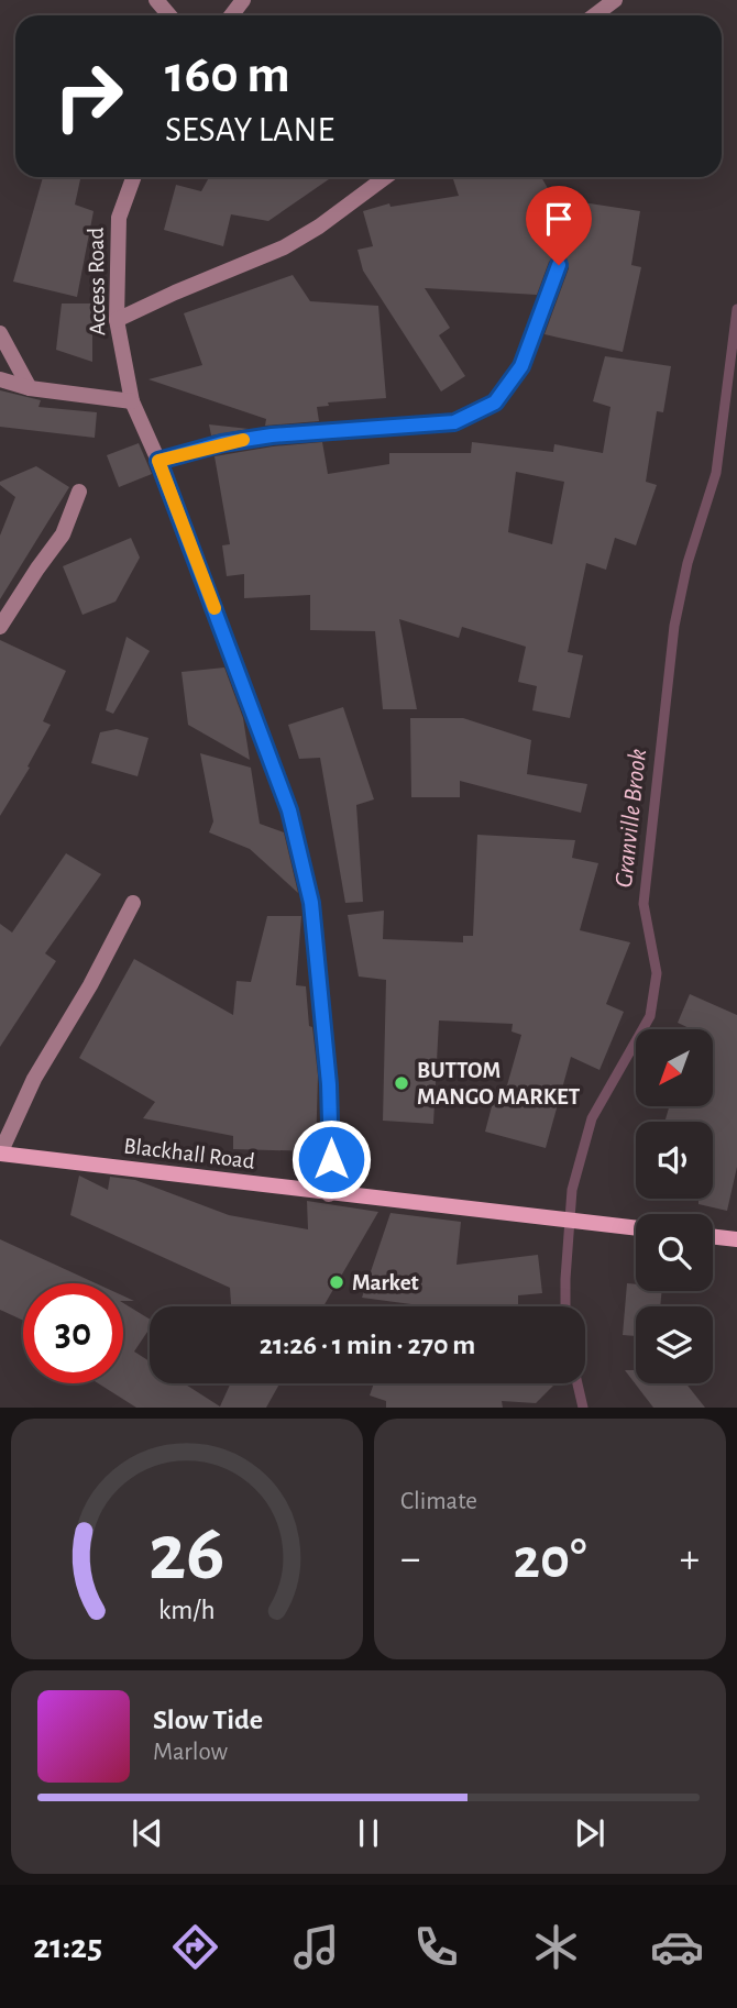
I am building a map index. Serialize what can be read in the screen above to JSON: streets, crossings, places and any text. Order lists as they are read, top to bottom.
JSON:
{
  "streets": {
    "main road": ["Blackhall Road"],
    "street": ["Access Road"]
  },
  "crossings": [
    ["Access Road", "Blackhall Road"]
  ],
  "water": ["Granville Brook"],
  "places": ["BUTTOM MANGO MARKET", "Market"],
  "north": "bottom left",
  "page": {
    "turn": ["160 m", "SESAY LANE"],
    "limit": "30",
    "trip": "21:26 · 1 min · 270 m",
    "tile": "Climate",
    "heat": ["−", "20°", "+"],
    "song": ["Slow Tide", "Marlow"],
    "tabs": "21:25",
    "gauge": ["26", "km/h"]
  }
}
